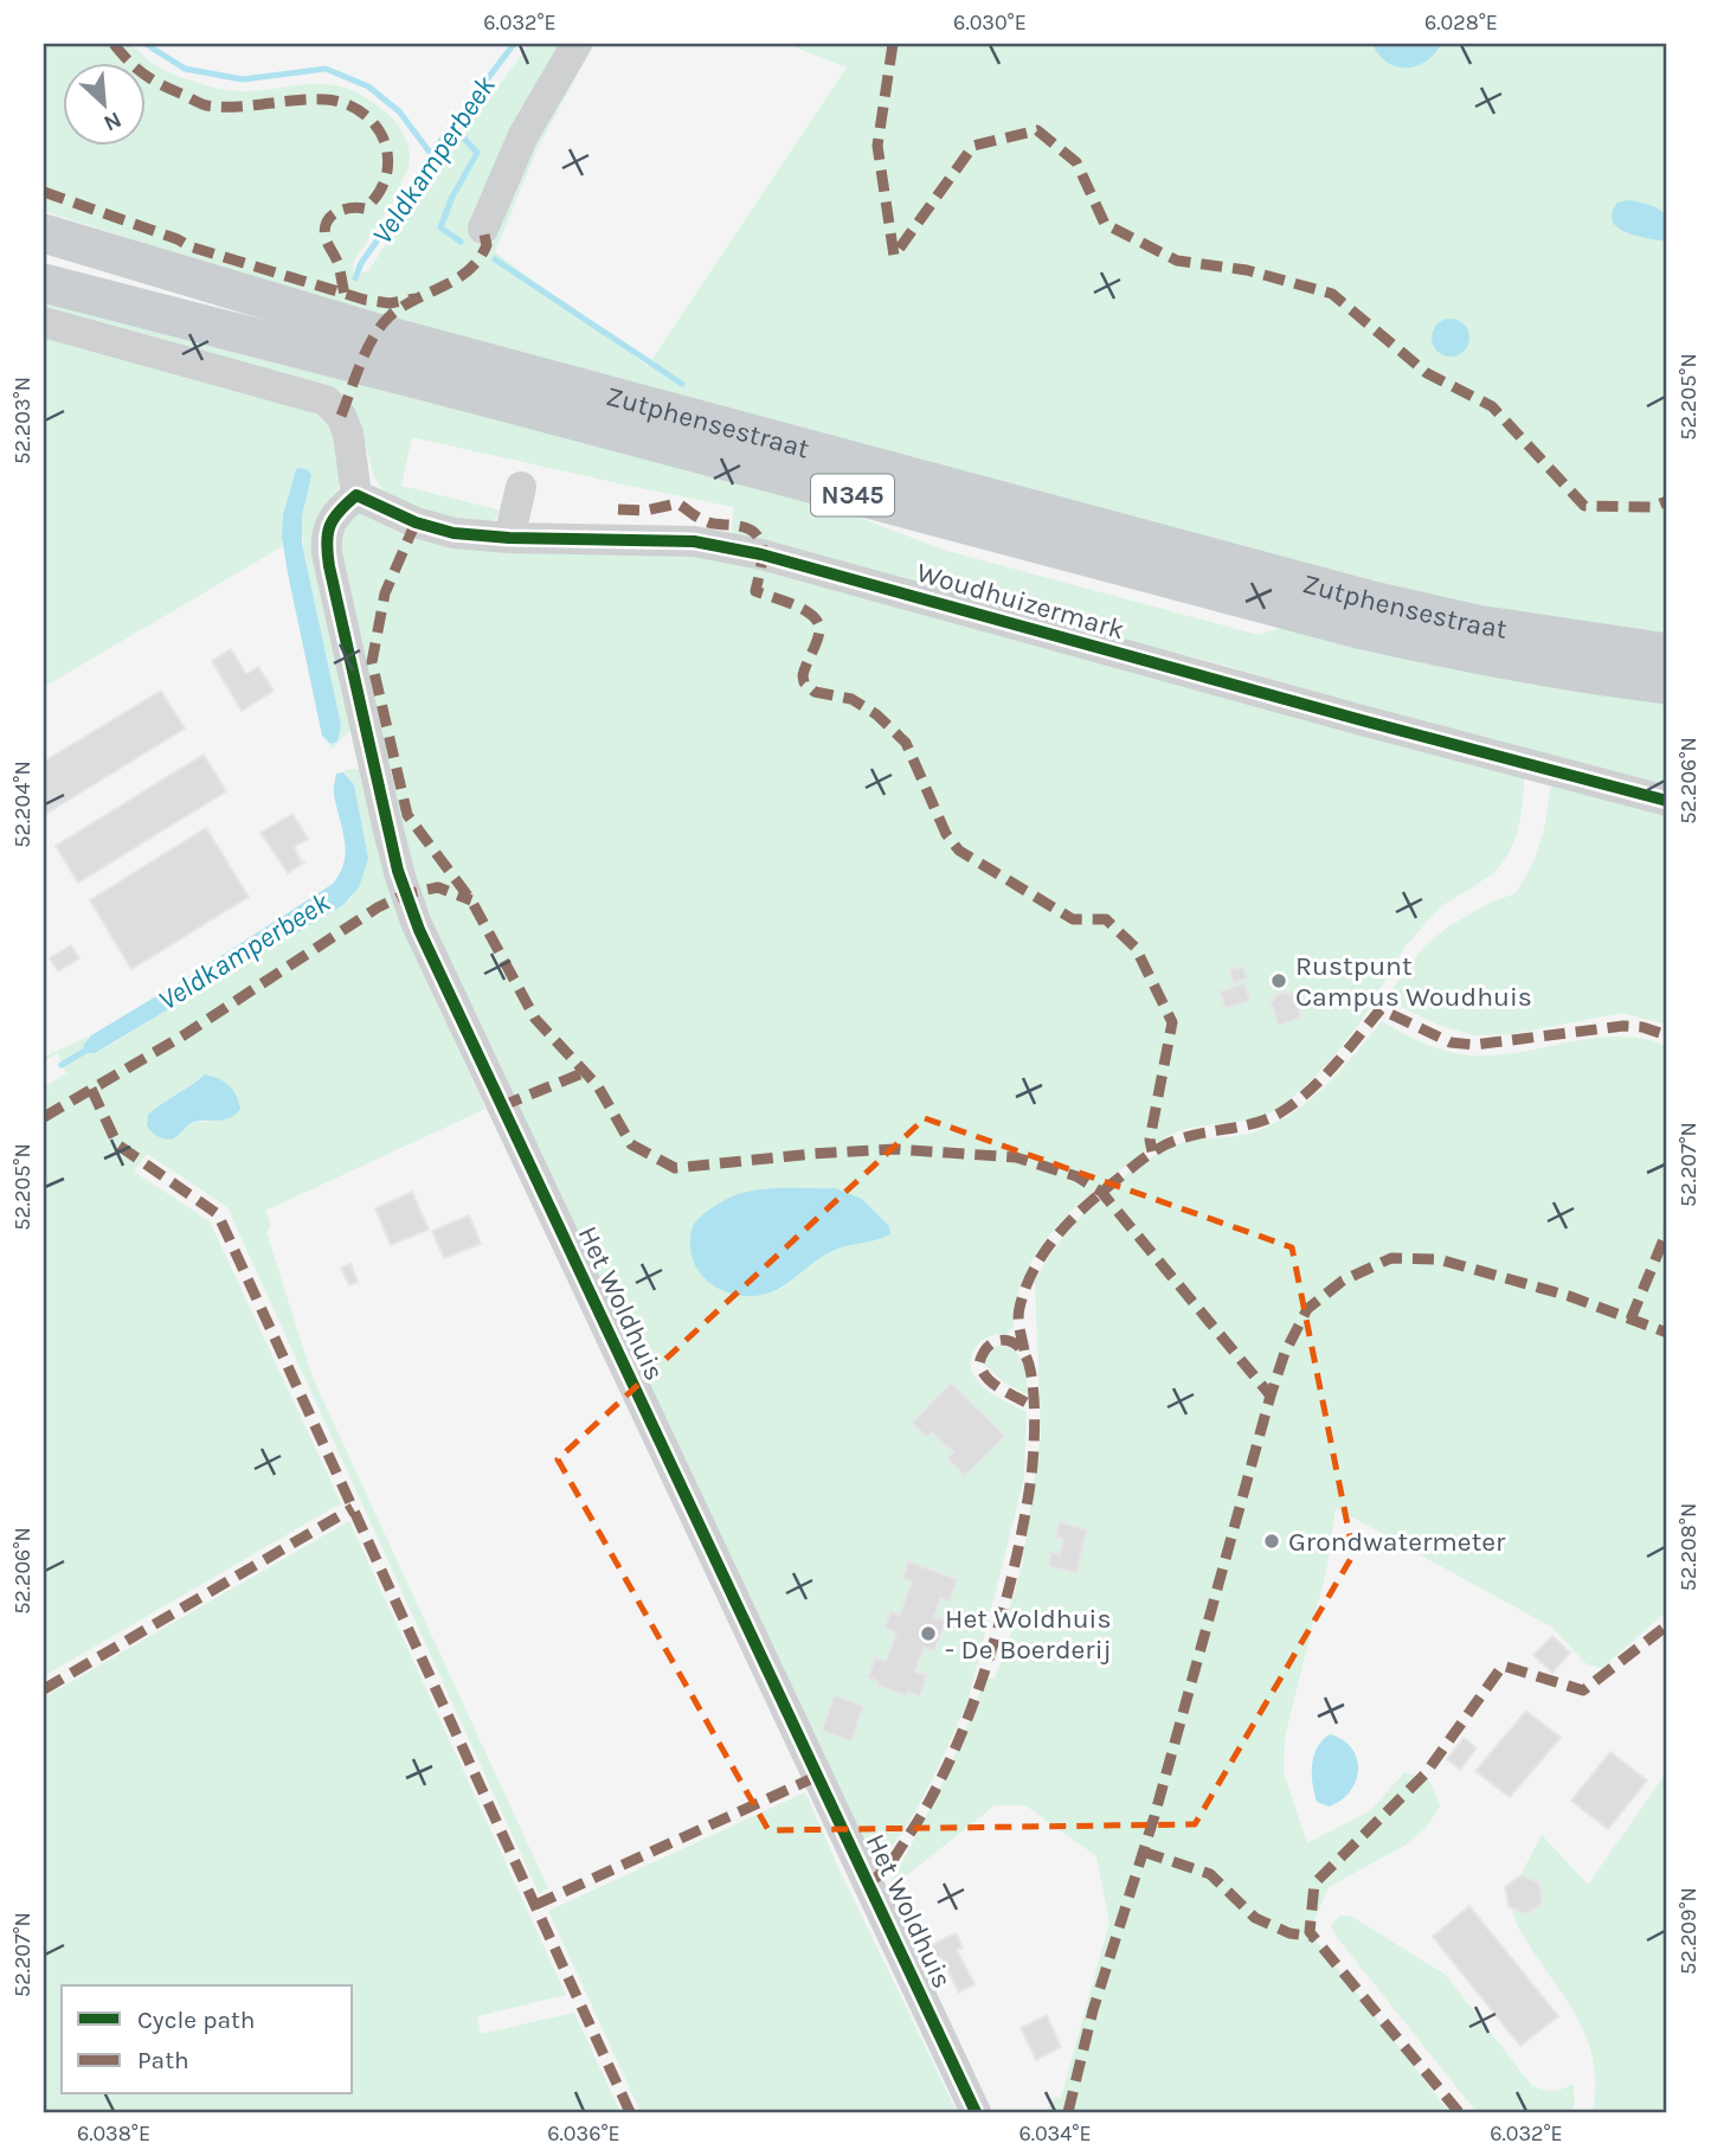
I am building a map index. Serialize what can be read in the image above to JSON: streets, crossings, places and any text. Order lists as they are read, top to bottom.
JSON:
{
  "streets": {
    "main road": ["Zutphensestraat", "N345"],
    "street": ["Woudhuizermark", "Het Woldhuis"]
  },
  "crossings": [
    ["Woudhuizermark", "Het Woldhuis"]
  ],
  "water": ["Veldkamperbeek"],
  "places": ["Rustpunt Campus Woudhuis", "Grondwatermeter", "Het Woldhuis - De Boerderij"],
  "legend": ["Cycle path", "Path"],
  "north": "bottom right",
  "coordinates": [
    "6.032°E",
    "6.030°E",
    "6.028°E",
    "52.205°N",
    "52.203°N",
    "52.206°N",
    "52.204°N",
    "52.207°N",
    "52.208°N",
    "52.209°N",
    "6.038°E",
    "6.036°E",
    "6.034°E"
  ]
}
